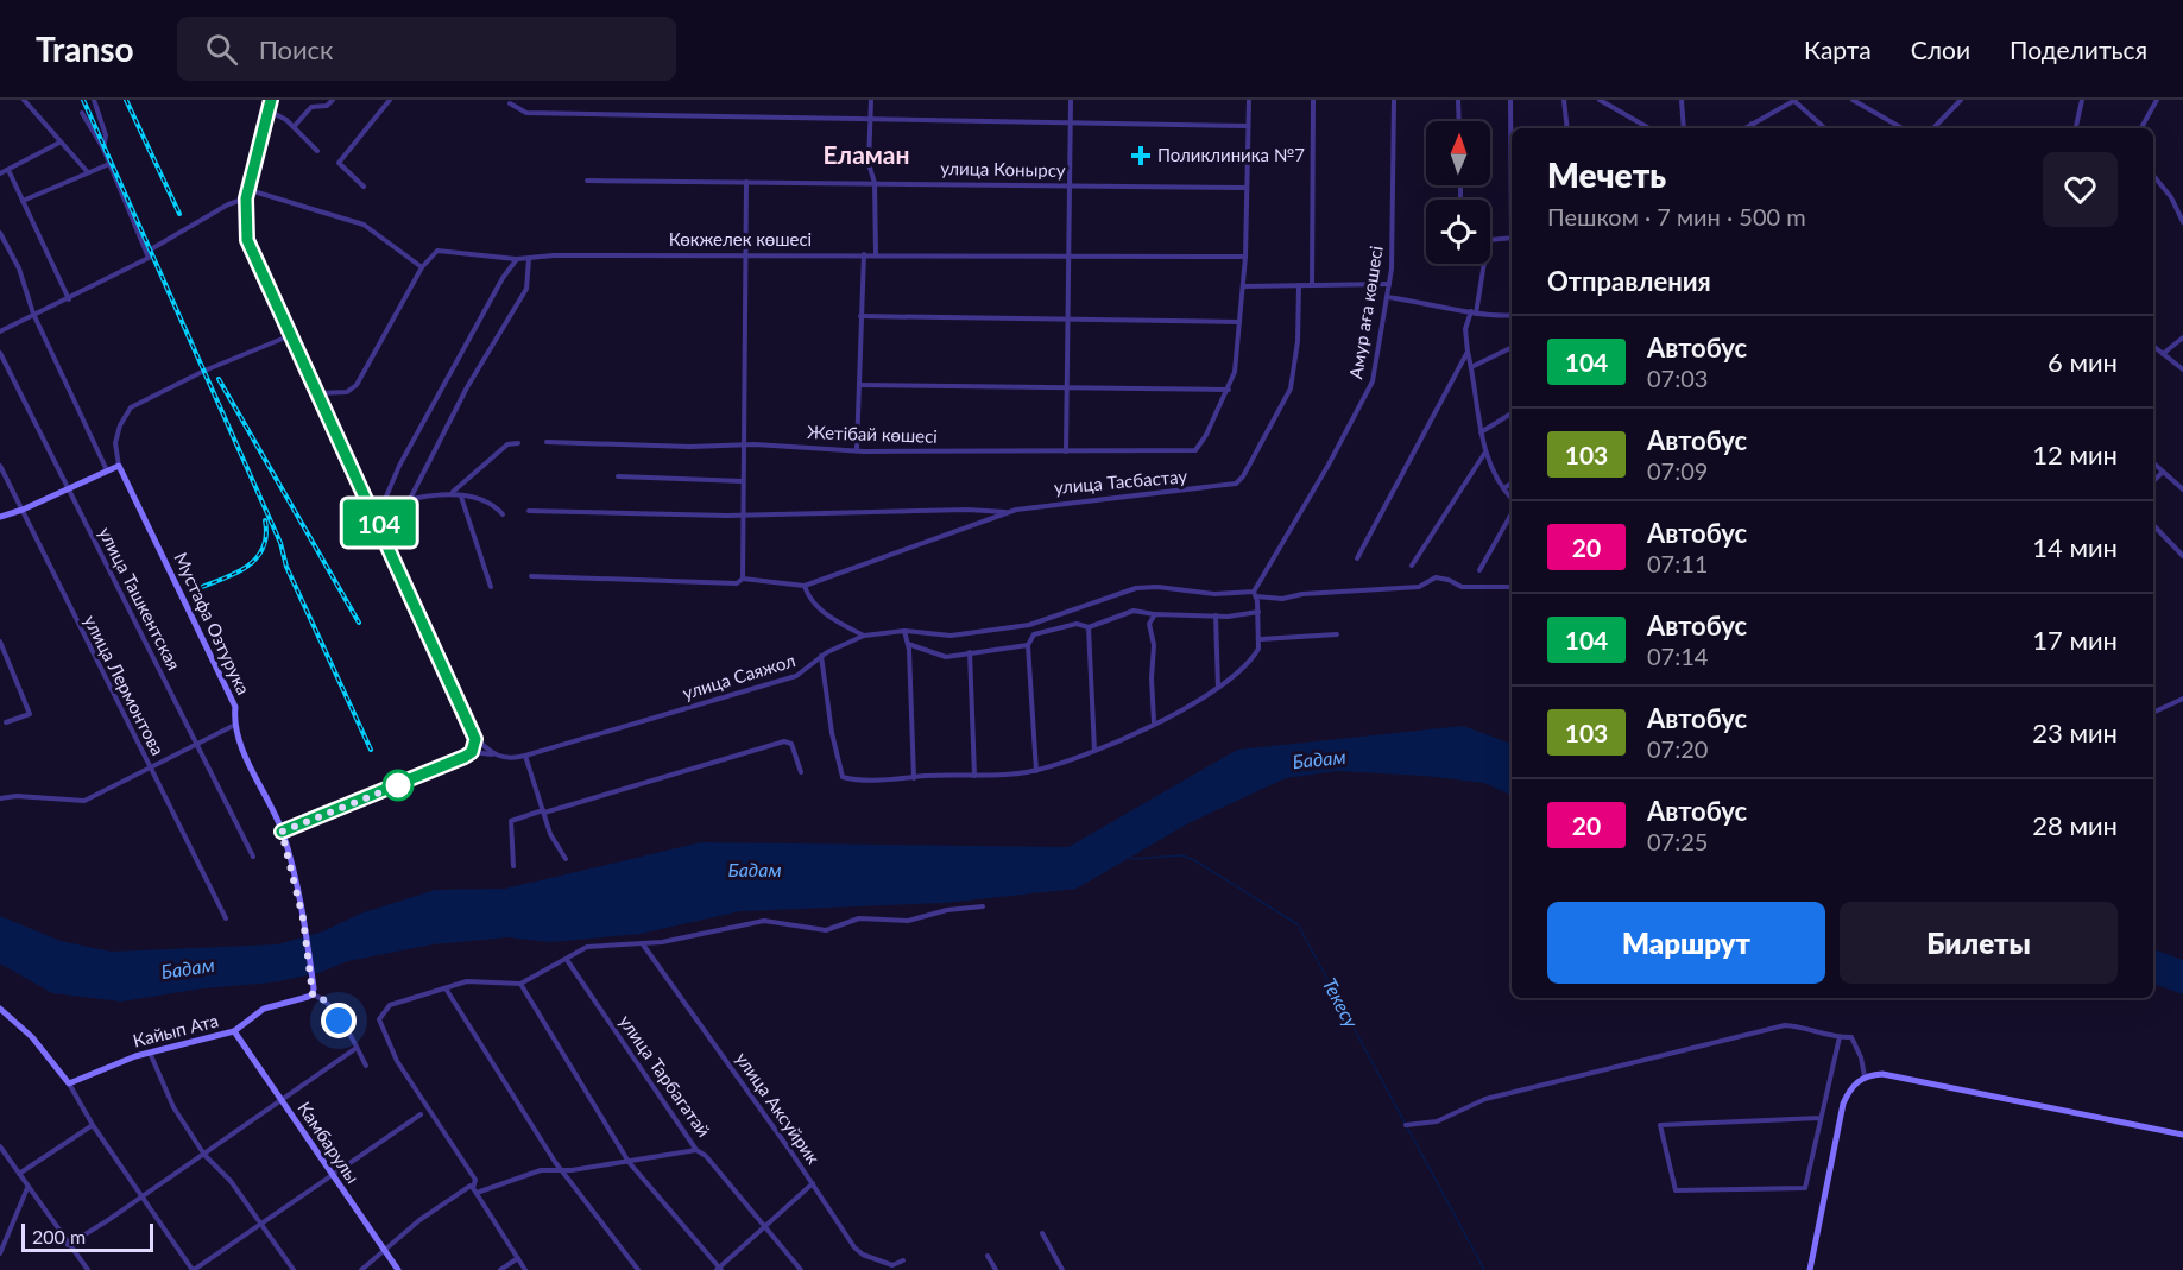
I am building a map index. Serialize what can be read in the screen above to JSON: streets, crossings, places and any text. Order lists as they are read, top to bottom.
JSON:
{
  "streets": {
    "street": [
      "улица Конырсу",
      "Көкжелек көшесі",
      "Амур аға көшесі",
      "Жетібай көшесі",
      "улица Тасбастау",
      "улица Ташкентская",
      "Мустафа Озтурука",
      "улица Саяжол",
      "улица Лермонтова",
      "Кайып Ата",
      "улица Тарбагатай",
      "улица Аксуйрик",
      "Камбарулы"
    ]
  },
  "crossings": [
    ["Амур аға көшесі", "улица Саяжол"],
    ["Мустафа Озтурука", "Кайып Ата"],
    ["Кайып Ата", "Камбарулы"]
  ],
  "districts": ["Еламан"],
  "water": ["Бадам", "Текесу"],
  "places": {
    "health": ["Поликлиника №7"]
  },
  "lines": ["bus line 104"],
  "scale_bar": "200 m",
  "north": "top",
  "page": {
    "header": "Transo",
    "search": "Поиск",
    "nav": ["Карта", "Слои", "Поделиться"],
    "on_map": "104",
    "heading": [
      ["Мечеть", "Пешком · 7 мин · 500 m"],
      "Отправления"
    ],
    "list": [
      {
        "mark": "104",
        "name": "Автобус",
        "note": "07:03",
        "value": "6 мин"
      },
      {
        "mark": "103",
        "name": "Автобус",
        "note": "07:09",
        "value": "12 мин"
      },
      {
        "mark": "20",
        "name": "Автобус",
        "note": "07:11",
        "value": "14 мин"
      },
      {
        "mark": "104",
        "name": "Автобус",
        "note": "07:14",
        "value": "17 мин"
      },
      {
        "mark": "103",
        "name": "Автобус",
        "note": "07:20",
        "value": "23 мин"
      },
      {
        "mark": "20",
        "name": "Автобус",
        "note": "07:25",
        "value": "28 мин"
      }
    ],
    "buttons": ["Маршрут", "Билеты"],
    "scale": "200 m"
  }
}
